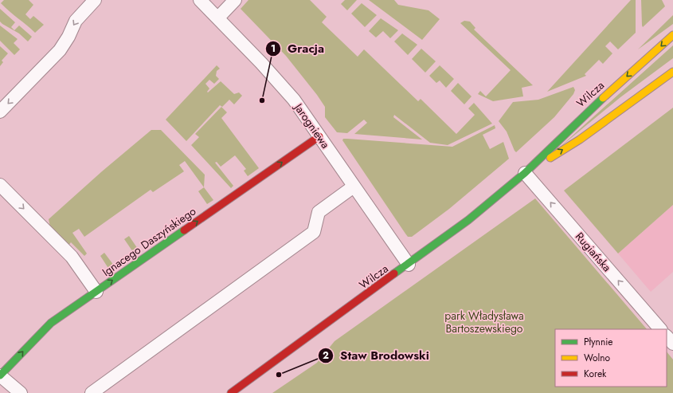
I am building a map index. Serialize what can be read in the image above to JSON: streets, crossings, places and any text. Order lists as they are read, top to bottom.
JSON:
{
  "streets": {
    "street": [
      "Wilcza",
      "Jarogniewa",
      "Ignacego Daszyńskiego",
      "Rugiańska"
    ]
  },
  "crossings": [
    ["Wilcza", "Jarogniewa"],
    ["Wilcza", "Rugiańska"],
    ["Jarogniewa", "Ignacego Daszyńskiego"]
  ],
  "one_way": ["Ignacego Daszyńskiego", "Rugiańska"],
  "parks": ["park Władysława Bartoszewskiego"],
  "places": ["Gracja", "Staw Brodowski"],
  "legend": ["Płynnie", "Wolno", "Korek"]
}
